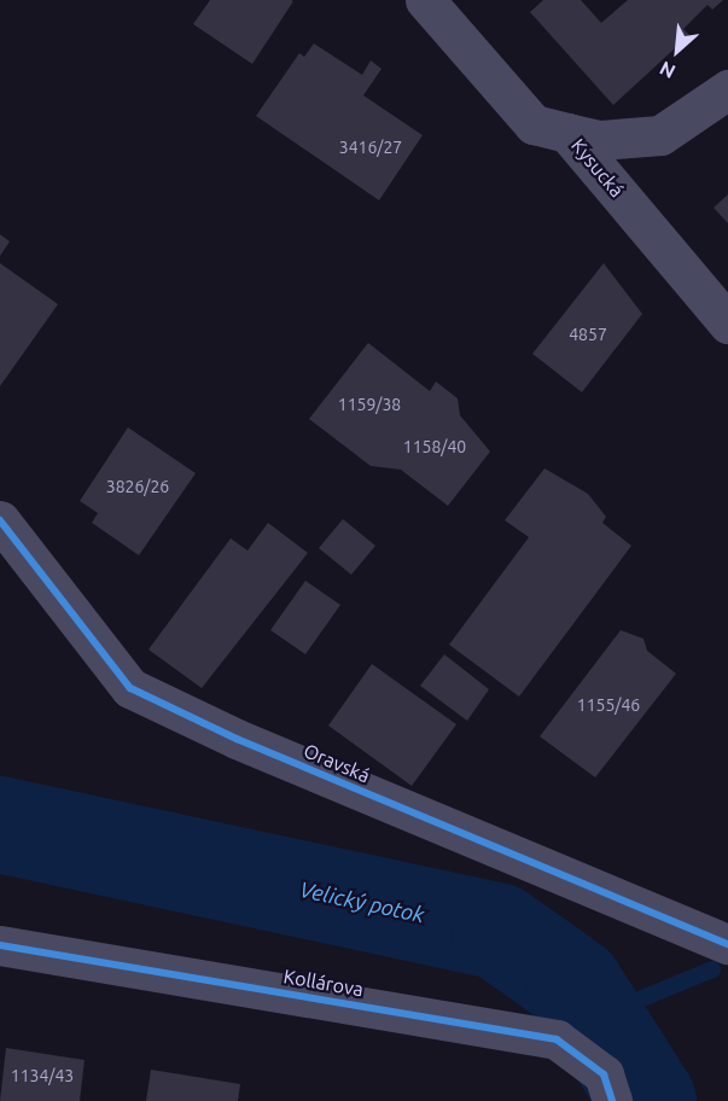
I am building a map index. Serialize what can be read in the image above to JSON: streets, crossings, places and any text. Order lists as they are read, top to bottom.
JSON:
{
  "streets": {
    "street": ["Kysucká", "Oravská", "Kollárova"]
  },
  "water": ["Velický potok"],
  "house_numbers": [
    "3416/27",
    "4857",
    "1159/38",
    "1158/40",
    "3826/26",
    "1155/46",
    "1134/43"
  ],
  "north": "bottom left"
}
